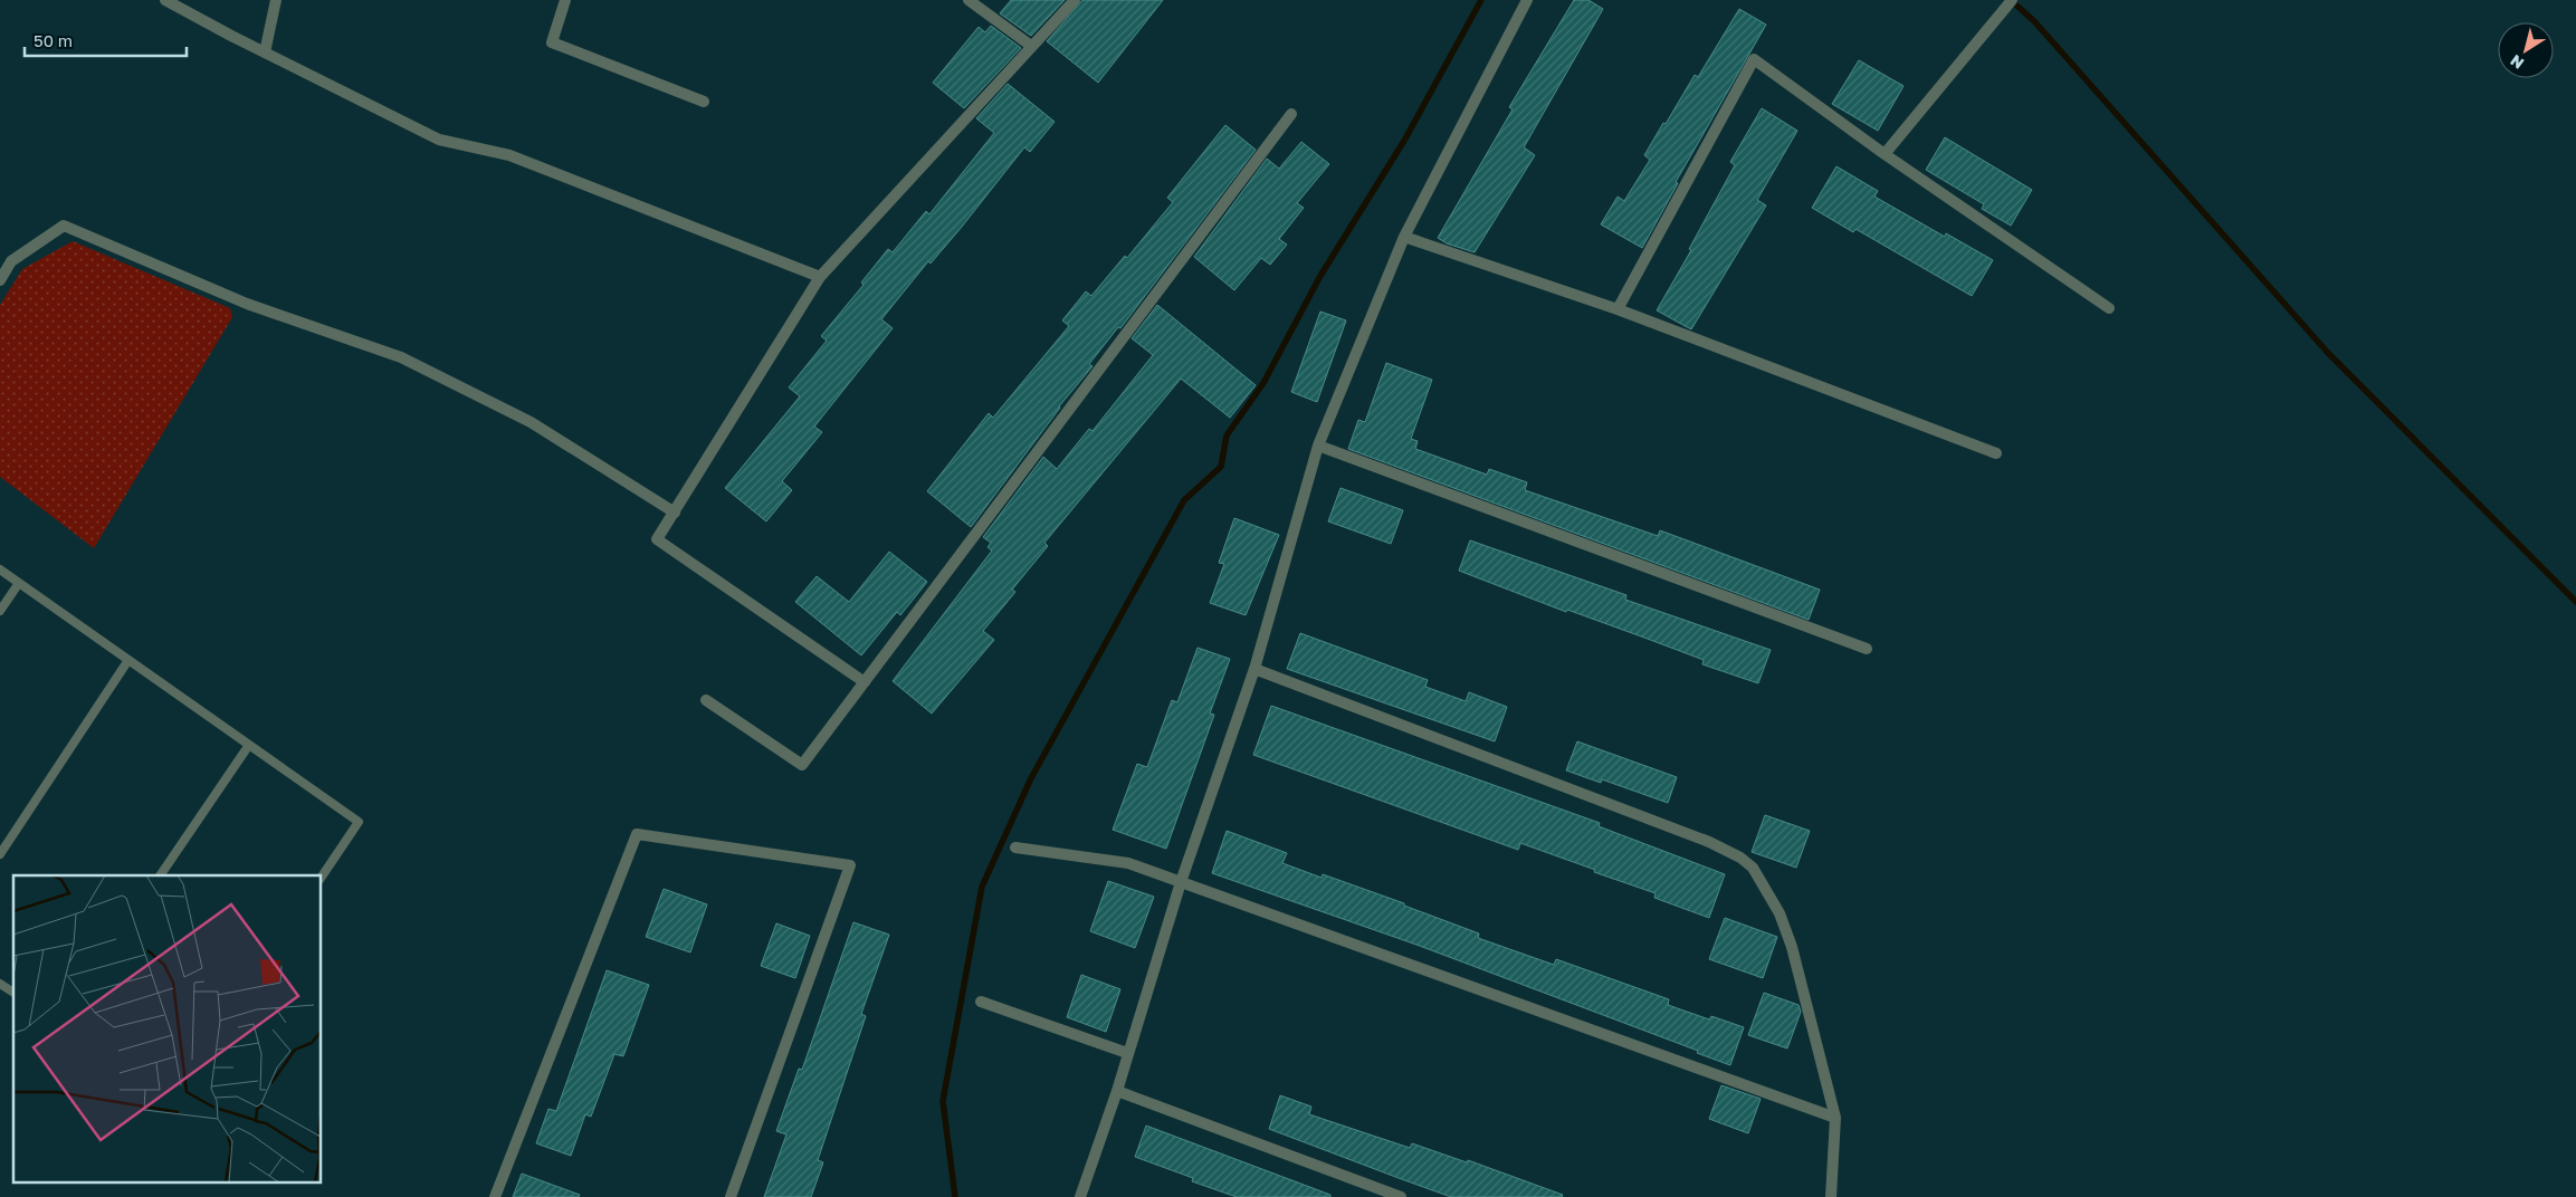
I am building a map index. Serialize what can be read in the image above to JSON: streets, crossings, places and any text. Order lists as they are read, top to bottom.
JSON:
{
  "scale_bar": "50 m",
  "north": "bottom left"
}
